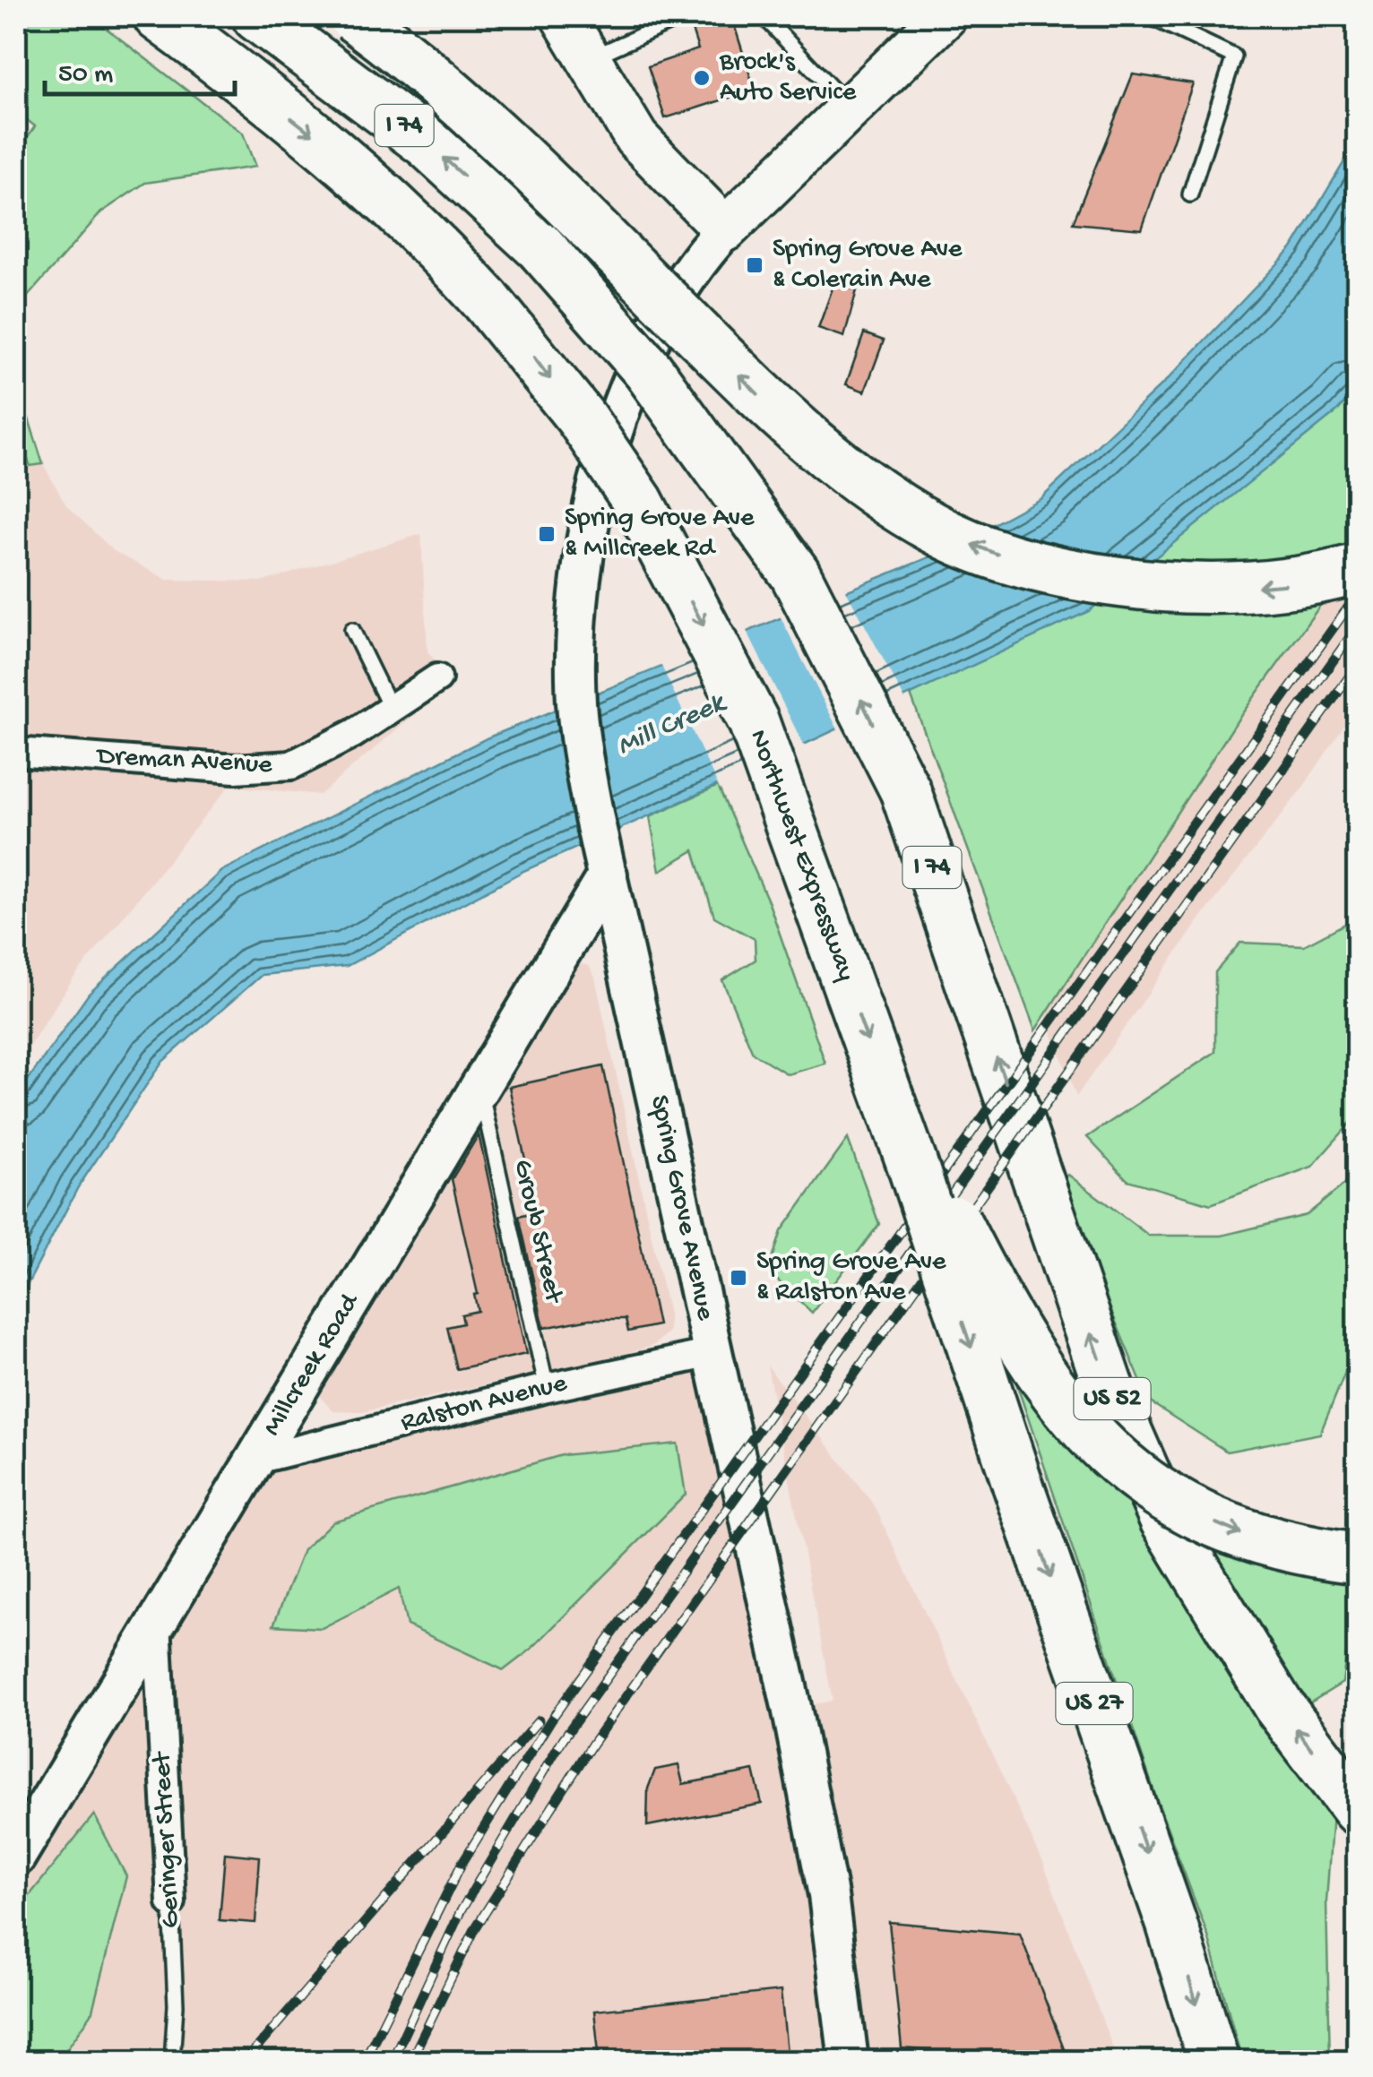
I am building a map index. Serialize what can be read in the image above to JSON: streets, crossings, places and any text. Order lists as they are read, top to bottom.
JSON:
{
  "streets": {
    "highway": [
      "I 74",
      "Northwest Expressway",
      "US 52",
      "US 27"
    ],
    "main road": ["Spring Grove Avenue", "Millcreek Road"],
    "street": ["Dreman Avenue", "Ralston Avenue", "Geringer Street"],
    "lane": ["Groub Street"]
  },
  "crossings": [
    ["I 74", "US 52"],
    ["Northwest Expressway", "US 27"],
    ["Spring Grove Avenue", "Millcreek Road"],
    ["Spring Grove Avenue", "Ralston Avenue"],
    ["Groub Street", "Millcreek Road"],
    ["Groub Street", "Ralston Avenue"],
    ["Millcreek Road", "Ralston Avenue"],
    ["Millcreek Road", "Geringer Street"]
  ],
  "water": ["Mill Creek"],
  "places": {
    "other": ["Brock's Auto Service"],
    "transit": ["Spring Grove Ave & Colerain Ave", "Spring Grove Ave & Millcreek Rd", "Spring Grove Ave & Ralston Ave"]
  },
  "scale_bar": "50 m"
}
